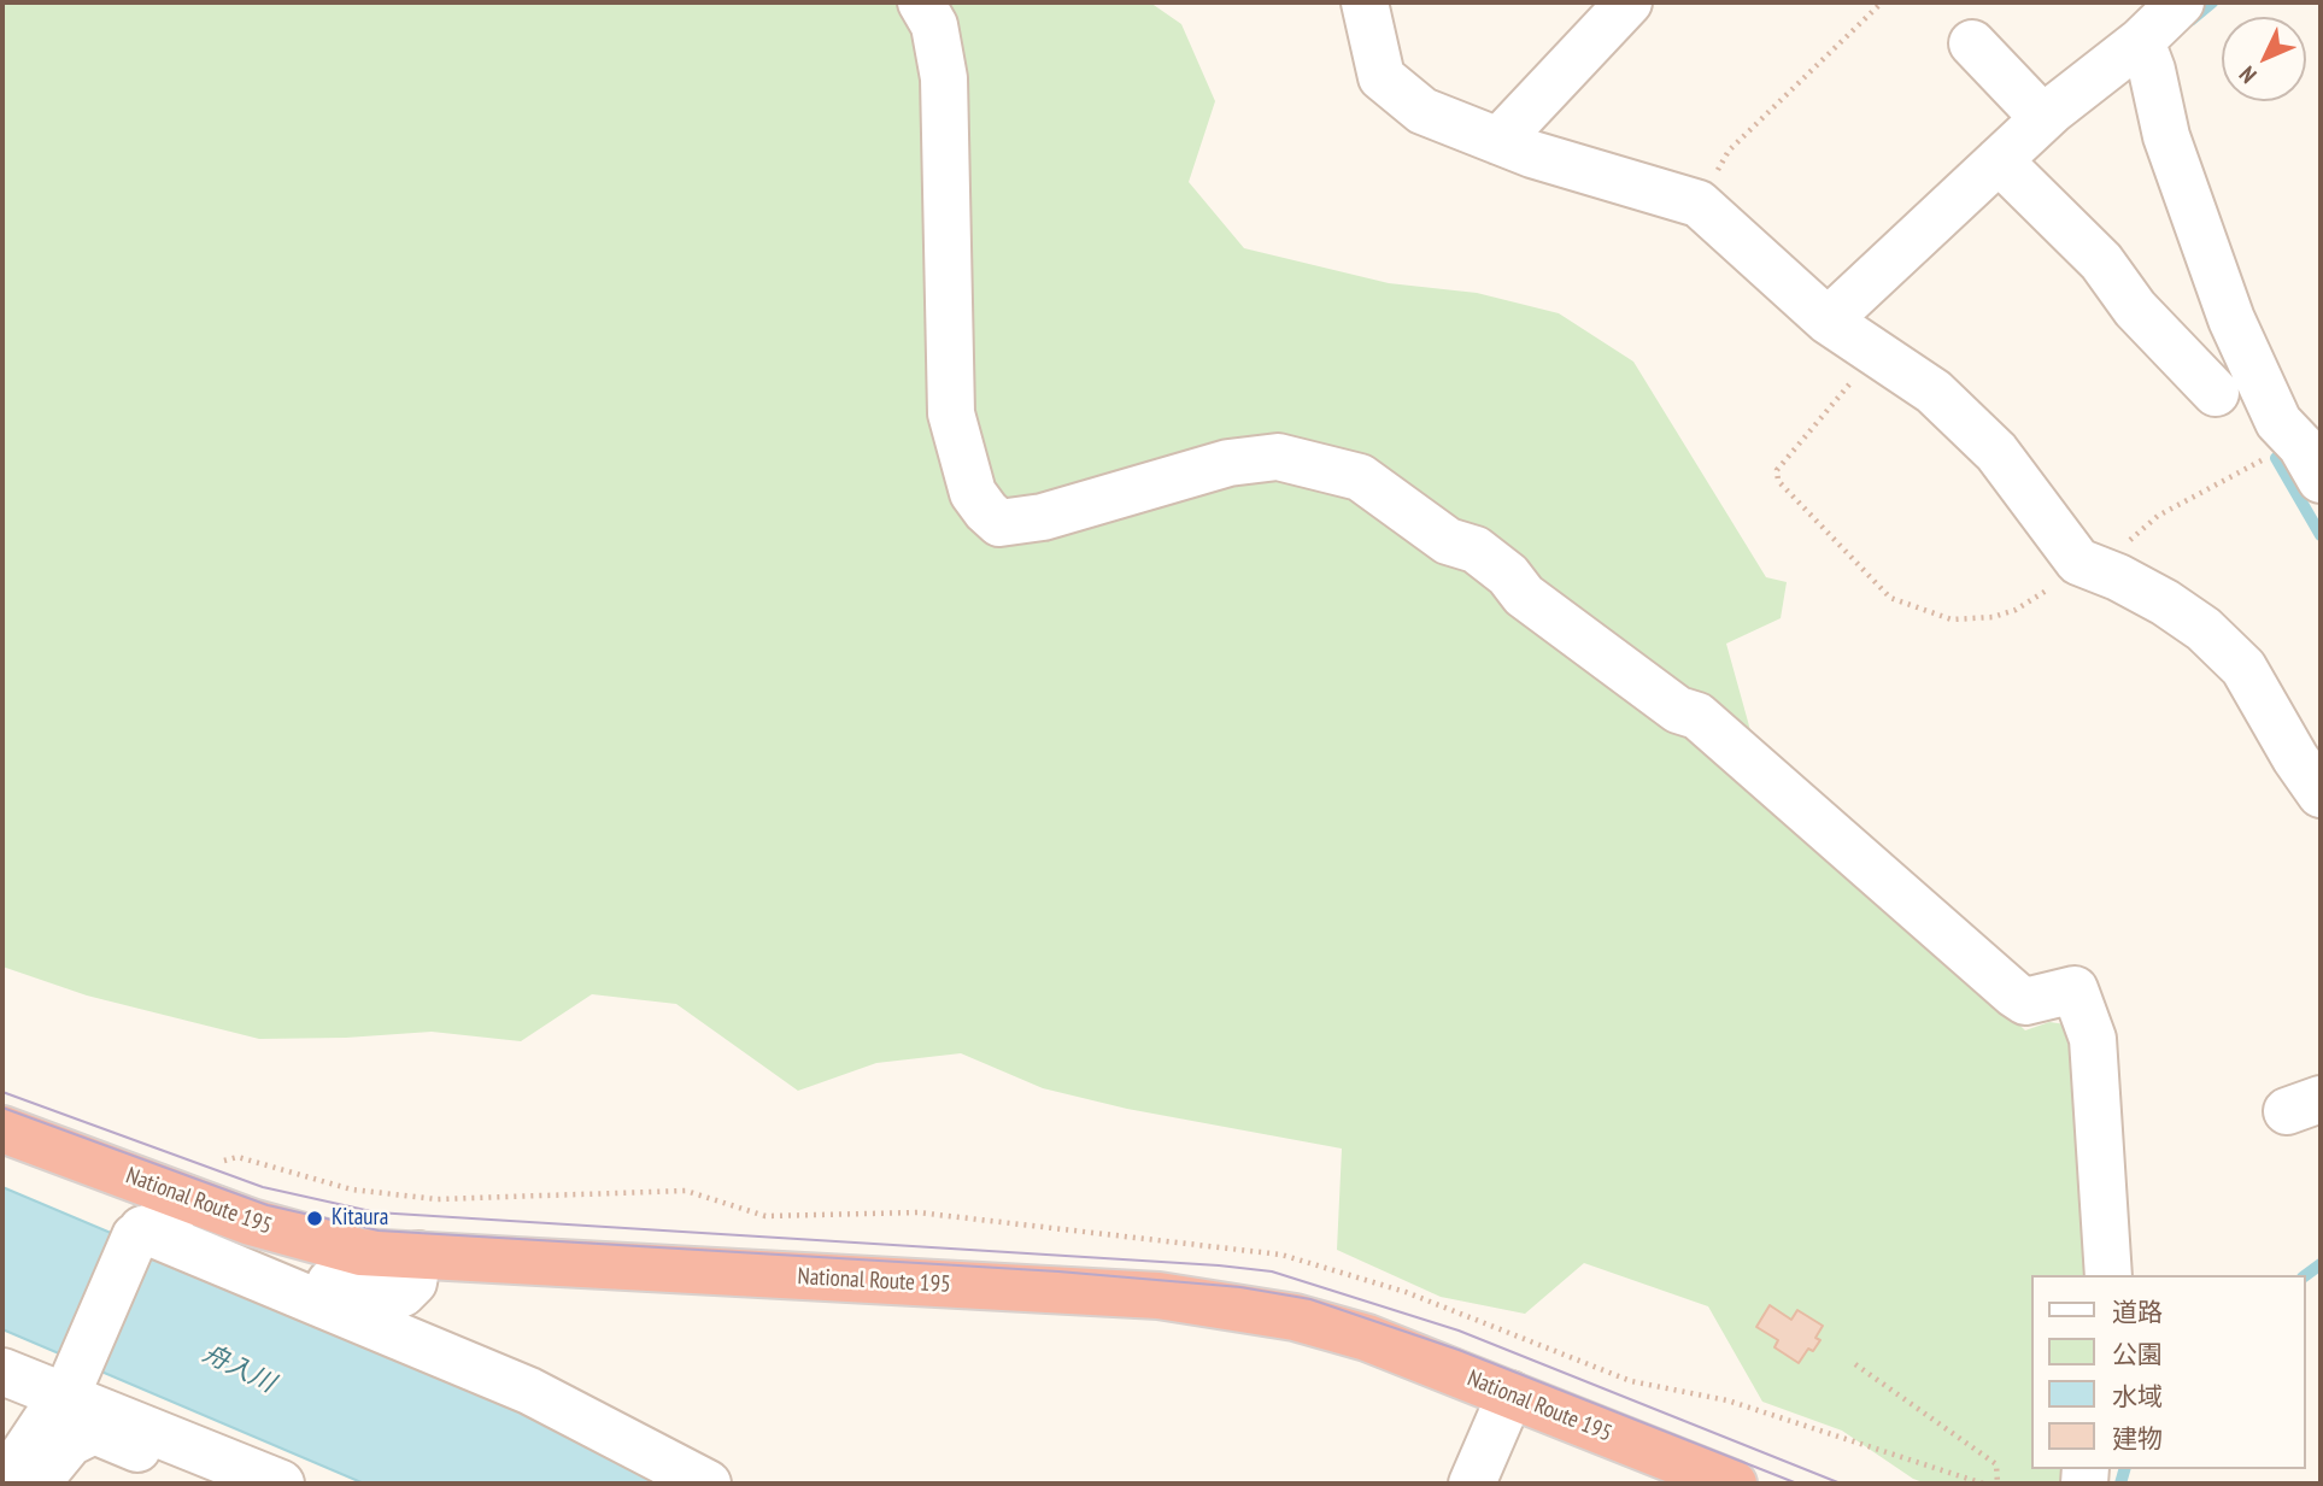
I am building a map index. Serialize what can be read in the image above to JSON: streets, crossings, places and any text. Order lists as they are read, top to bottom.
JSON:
{
  "streets": {
    "highway": ["National Route 195"]
  },
  "water": ["舟入川"],
  "places": ["Kitaura"],
  "legend": [
    "道路",
    "公園",
    "水域",
    "建物"
  ],
  "north": "bottom left"
}
